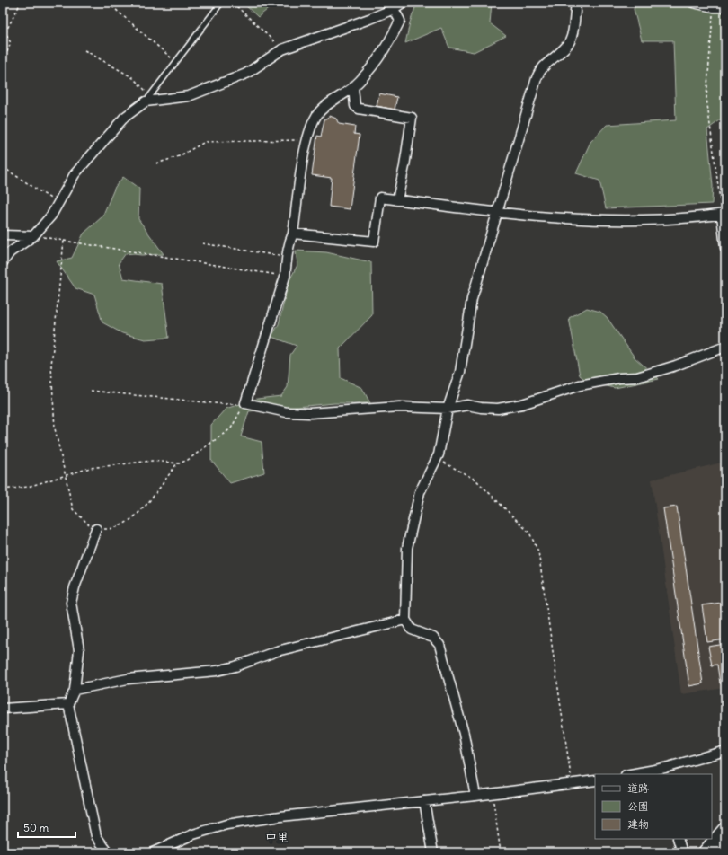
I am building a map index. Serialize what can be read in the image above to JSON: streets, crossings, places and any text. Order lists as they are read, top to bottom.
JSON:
{
  "districts": ["中里"],
  "legend": ["道路", "公園", "建物"],
  "scale_bar": "50 m"
}
